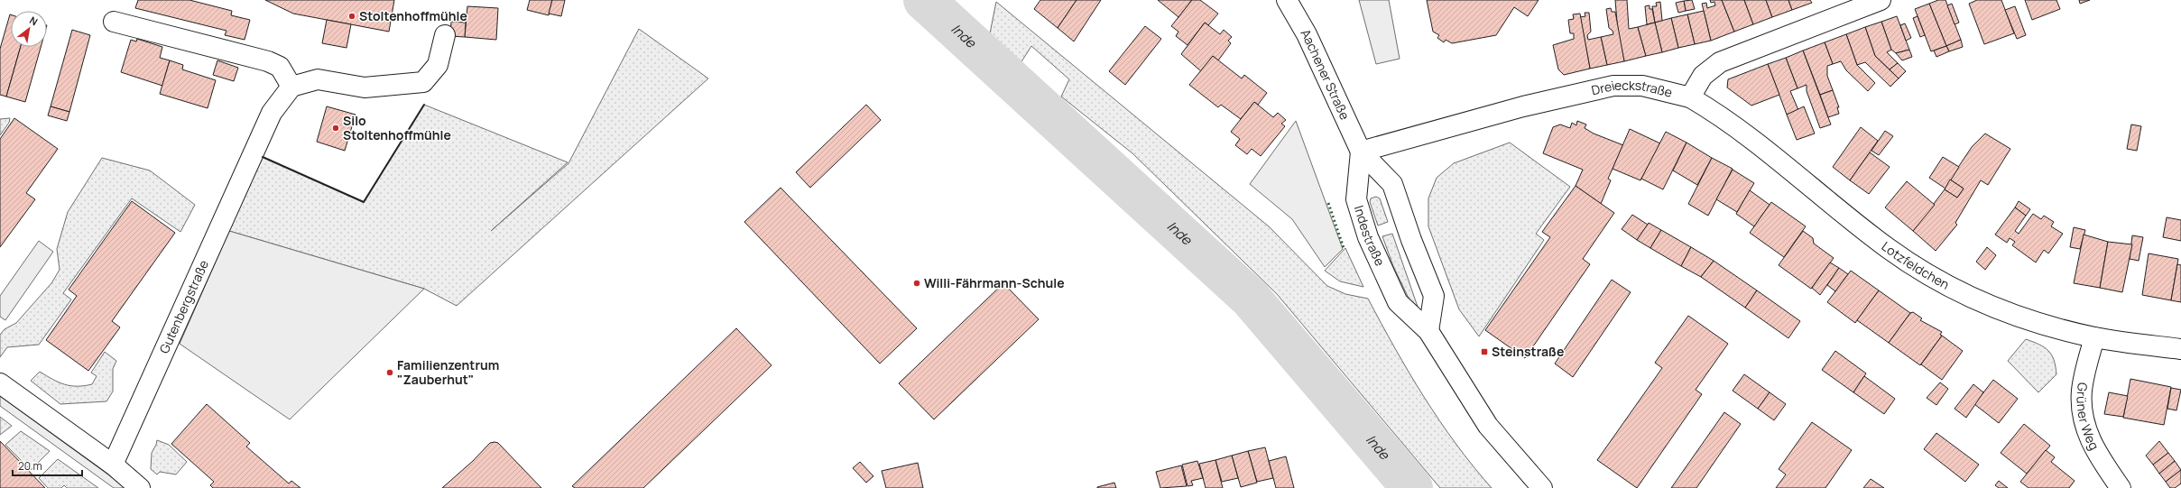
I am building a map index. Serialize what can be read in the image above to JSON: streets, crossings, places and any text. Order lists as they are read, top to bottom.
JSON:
{
  "streets": {
    "street": [
      "Aachener Straße",
      "Dreieckstraße",
      "Indestraße",
      "Lotzfeldchen",
      "Gutenbergstraße",
      "Grüner Weg"
    ]
  },
  "crossings": [
    ["Aachener Straße", "Dreieckstraße"],
    ["Aachener Straße", "Indestraße"],
    ["Dreieckstraße", "Indestraße"],
    ["Dreieckstraße", "Lotzfeldchen"],
    ["Lotzfeldchen", "Grüner Weg"]
  ],
  "water": ["Inde"],
  "places": {
    "other": [
      "Stoltenhoffmühle",
      "Silo Stoltenhoffmühle",
      "Willi-Fährmann-Schule",
      "Familienzentrum \"Zauberhut\""
    ],
    "transit": ["Steinstraße"]
  },
  "scale_bar": "20 m",
  "north": "top right"
}
